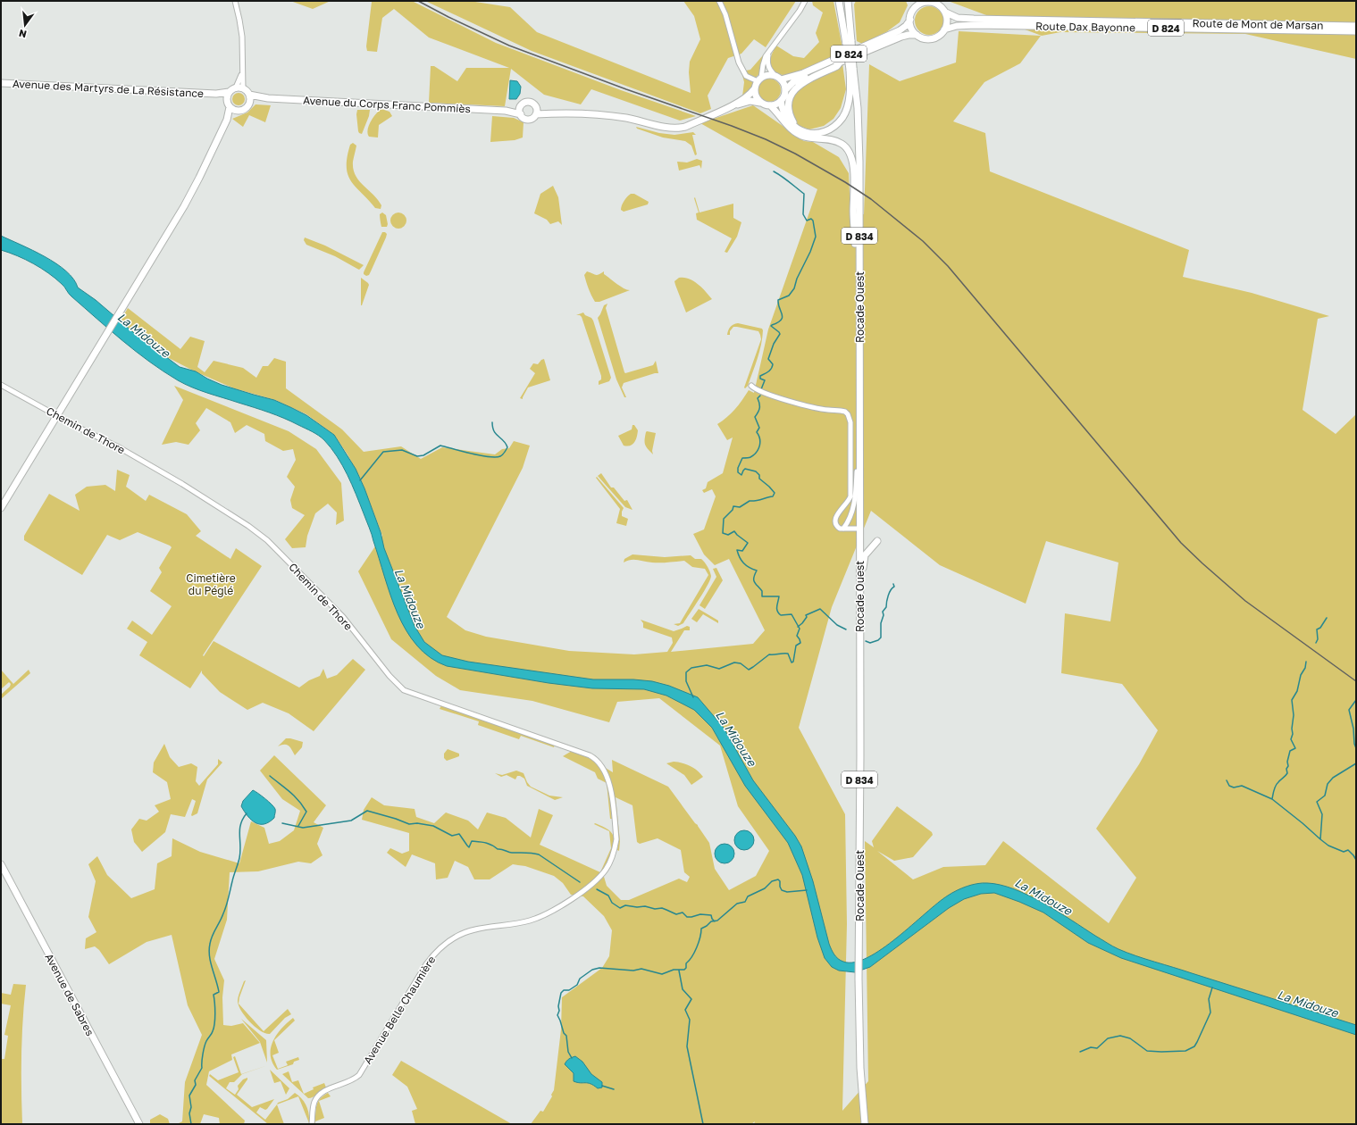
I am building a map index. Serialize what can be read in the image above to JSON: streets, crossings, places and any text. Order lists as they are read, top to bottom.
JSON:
{
  "streets": {
    "main road": [
      "Route de Mont de Marsan",
      "Route Dax Bayonne",
      "D 824",
      "Avenue des Martyrs de La Résistance",
      "Avenue du Corps Franc Pommiès",
      "D 834",
      "Rocade Ouest",
      "Avenue de Sabres"
    ],
    "street": ["Chemin de Thore", "Avenue Belle Chaumière"]
  },
  "crossings": [
    ["Route de Mont de Marsan", "Route Dax Bayonne"],
    ["Route de Mont de Marsan", "D 824"],
    ["Route Dax Bayonne", "D 824"],
    ["D 824", "D 834"],
    ["D 824", "Rocade Ouest"],
    ["Avenue des Martyrs de La Résistance", "Avenue du Corps Franc Pommiès"],
    ["D 834", "Rocade Ouest"],
    ["Chemin de Thore", "Avenue Belle Chaumière"]
  ],
  "water": ["La Midouze"],
  "parks": ["Cimetière du Péglé"],
  "north": "bottom"
}
